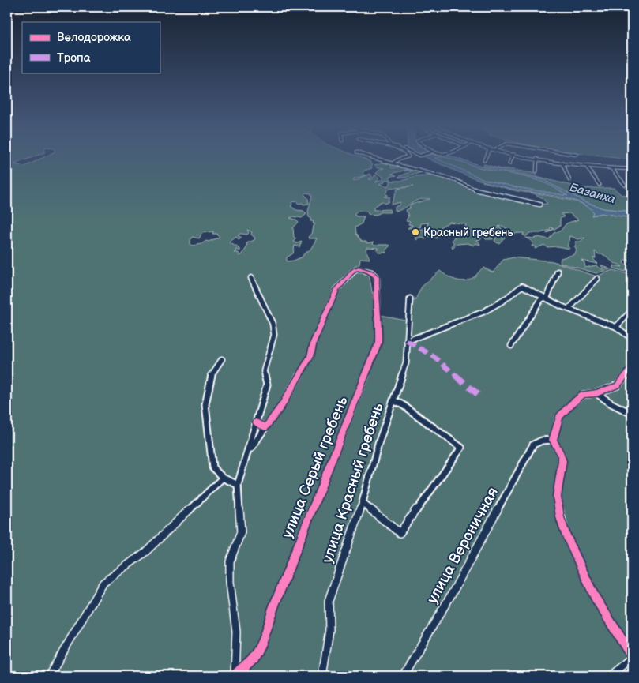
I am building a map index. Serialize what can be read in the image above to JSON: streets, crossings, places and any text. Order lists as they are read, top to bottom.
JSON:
{
  "streets": {
    "street": ["улица Серый гребень", "улица Красный гребень", "улица Вероничная"]
  },
  "water": ["Базаиха"],
  "places": ["Красный гребень"],
  "legend": ["Велодорожка", "Тропа"]
}
